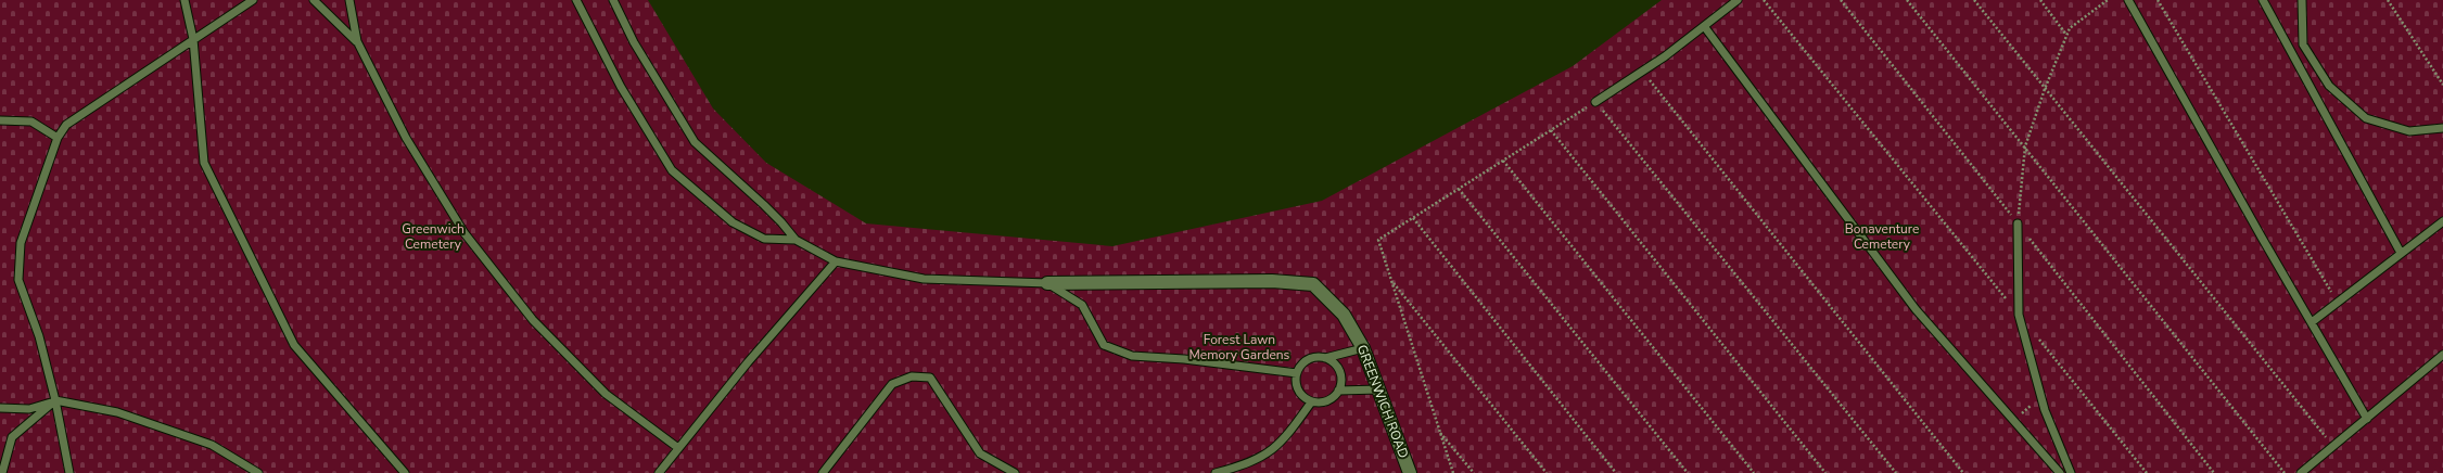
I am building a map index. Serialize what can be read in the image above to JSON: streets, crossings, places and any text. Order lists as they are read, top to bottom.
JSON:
{
  "streets": {
    "street": ["GREENWICH ROAD"]
  },
  "parks": ["Greenwich Cemetery", "Bonaventure Cemetery", "Forest Lawn Memory Gardens"]
}
